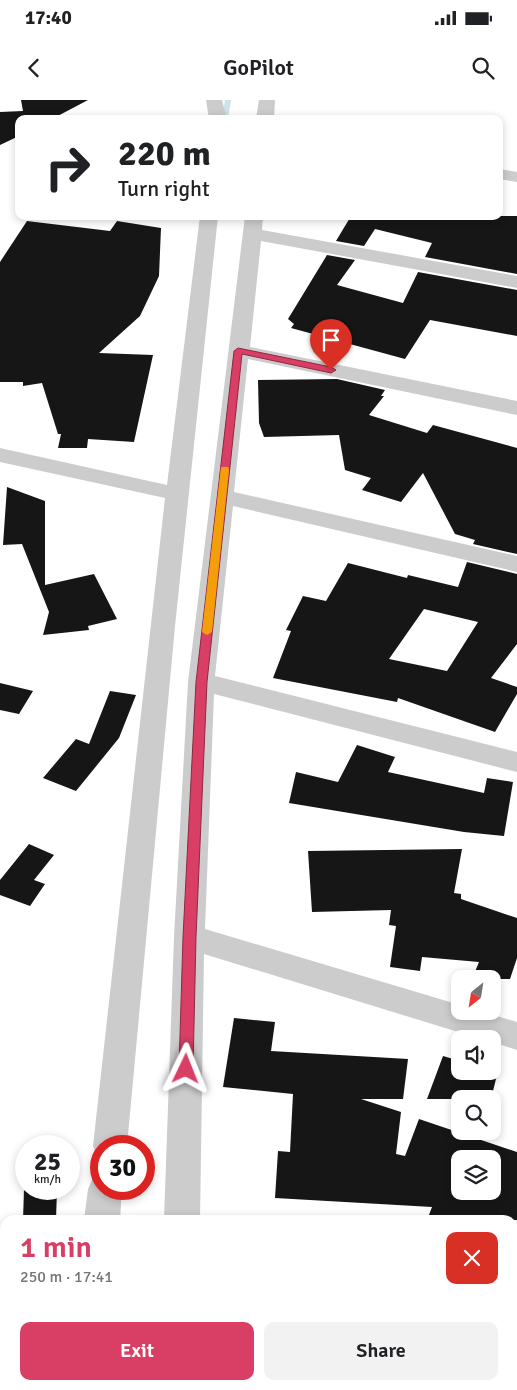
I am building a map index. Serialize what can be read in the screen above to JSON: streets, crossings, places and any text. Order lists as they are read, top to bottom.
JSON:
{
  "north": "bottom left",
  "page": {
    "status": "17:40",
    "header": "GoPilot",
    "turn": ["220 m", "Turn right"],
    "speed": "25 km/h",
    "limit": "30",
    "heading": ["1 min", "250 m · 17:41"],
    "buttons": ["Exit", "Share"]
  }
}
